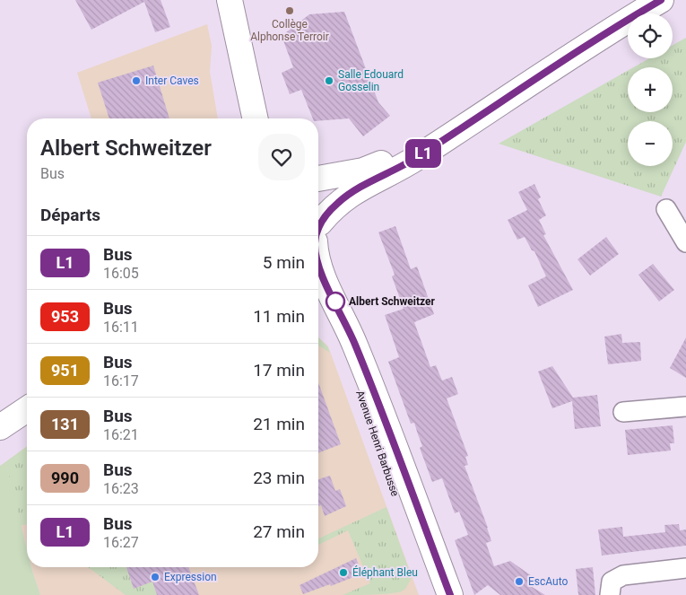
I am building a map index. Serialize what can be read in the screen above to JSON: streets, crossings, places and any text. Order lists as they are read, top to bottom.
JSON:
{
  "streets": {
    "street": ["Avenue Henri Barbusse"]
  },
  "places": [
    "Collège Alphonse Terroir",
    "Inter Caves",
    "Salle Edouard Gosselin",
    "Albert Schweitzer",
    "Éléphant Bleu",
    "Expression",
    "EscAuto"
  ],
  "lines": ["bus line L1"],
  "page": {
    "on_map": "L1",
    "map_buttons": ["+", "−"],
    "heading": [
      ["Albert Schweitzer", "Bus"],
      "Départs"
    ],
    "list": [
      {
        "mark": "L1",
        "name": "Bus",
        "note": "16:05",
        "value": "5 min"
      },
      {
        "mark": "953",
        "name": "Bus",
        "note": "16:11",
        "value": "11 min"
      },
      {
        "mark": "951",
        "name": "Bus",
        "note": "16:17",
        "value": "17 min"
      },
      {
        "mark": "131",
        "name": "Bus",
        "note": "16:21",
        "value": "21 min"
      },
      {
        "mark": "990",
        "name": "Bus",
        "note": "16:23",
        "value": "23 min"
      },
      {
        "mark": "L1",
        "name": "Bus",
        "note": "16:27",
        "value": "27 min"
      }
    ]
  }
}
